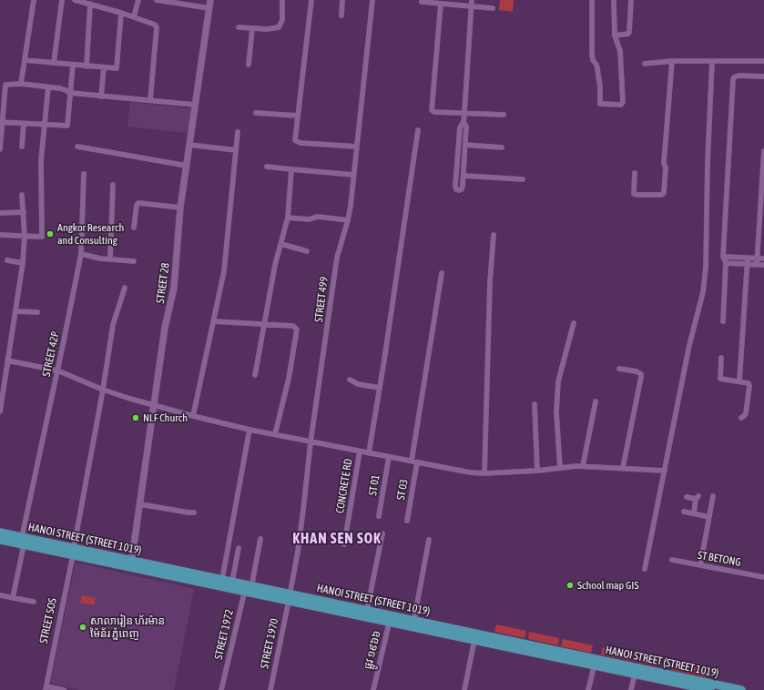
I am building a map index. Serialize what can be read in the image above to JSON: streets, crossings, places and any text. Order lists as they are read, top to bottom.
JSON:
{
  "streets": {
    "main road": ["HANOI STREET (STREET 1019)"],
    "street": [
      "STREET 28",
      "STREET 499",
      "STREET 42P",
      "ST 01",
      "CONCRETE RD",
      "ST 03",
      "ST BETONG",
      "STREET SOS",
      "STREET 1972",
      "STREET 1970",
      "ផ្លូវ ១៩៦៦"
    ]
  },
  "crossings": [
    ["STREET 28", "HANOI STREET (STREET 1019)"],
    ["STREET 499", "HANOI STREET (STREET 1019)"],
    ["STREET 499", "STREET 1970"],
    ["STREET 42P", "HANOI STREET (STREET 1019)"],
    ["HANOI STREET (STREET 1019)", "STREET SOS"],
    ["HANOI STREET (STREET 1019)", "STREET 1972"],
    ["HANOI STREET (STREET 1019)", "STREET 1970"],
    ["HANOI STREET (STREET 1019)", "ផ្លូវ ១៩៦៦"]
  ],
  "districts": ["KHAN SEN SOK"],
  "places": [
    "Angkor Research and Consulting",
    "NLF Church",
    "School map GIS",
    "សាលារៀន ហ័រម៉ាន ម៉ៃន័រ ភ្នំពេញ"
  ]
}
